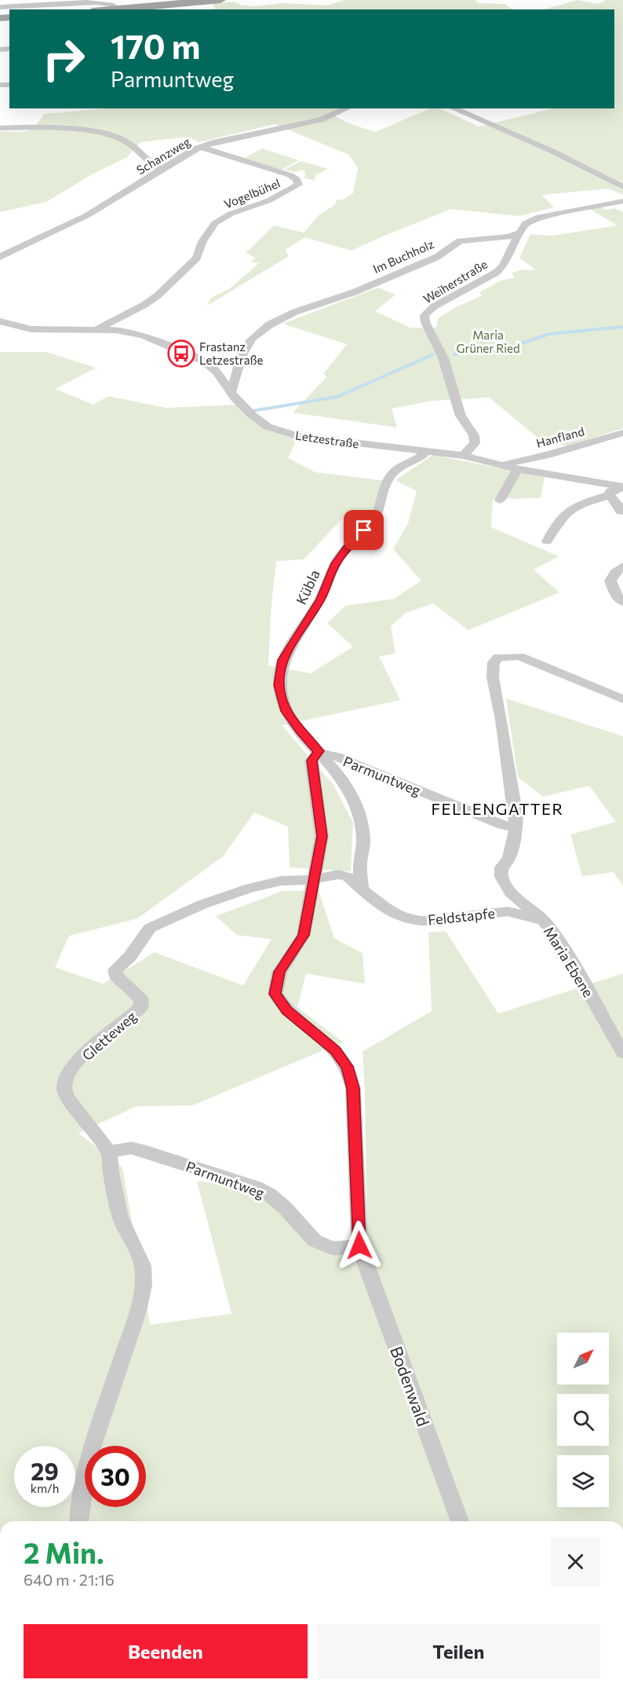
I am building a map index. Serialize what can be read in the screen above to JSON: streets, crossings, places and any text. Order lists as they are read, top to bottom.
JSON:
{
  "streets": {
    "street": [
      "Schanzweg",
      "Vogelbühel",
      "Im Buchholz",
      "Weiherstraße",
      "Hanfland",
      "Letzestraße",
      "Kübla",
      "Parmuntweg",
      "Feldstapfe",
      "Maria Ebene",
      "Gletteweg",
      "Bodenwald"
    ]
  },
  "crossings": [
    ["Schanzweg", "Vogelbühel"],
    ["Vogelbühel", "Letzestraße"],
    ["Im Buchholz", "Weiherstraße"],
    ["Im Buchholz", "Letzestraße"],
    ["Weiherstraße", "Letzestraße"],
    ["Hanfland", "Letzestraße"],
    ["Letzestraße", "Kübla"],
    ["Kübla", "Parmuntweg"],
    ["Parmuntweg", "Maria Ebene"],
    ["Parmuntweg", "Gletteweg"],
    ["Parmuntweg", "Bodenwald"],
    ["Feldstapfe", "Maria Ebene"],
    ["Feldstapfe", "Gletteweg"]
  ],
  "districts": ["FELLENGATTER"],
  "parks": ["Maria Grüner Ried"],
  "places": {
    "bus stop": ["Frastanz Letzestraße"]
  },
  "north": "top right",
  "page": {
    "turn": ["170 m", "Parmuntweg"],
    "speed": "29 km/h",
    "limit": "30",
    "heading": ["2 Min.", "640 m · 21:16"],
    "buttons": ["Beenden", "Teilen"]
  }
}
